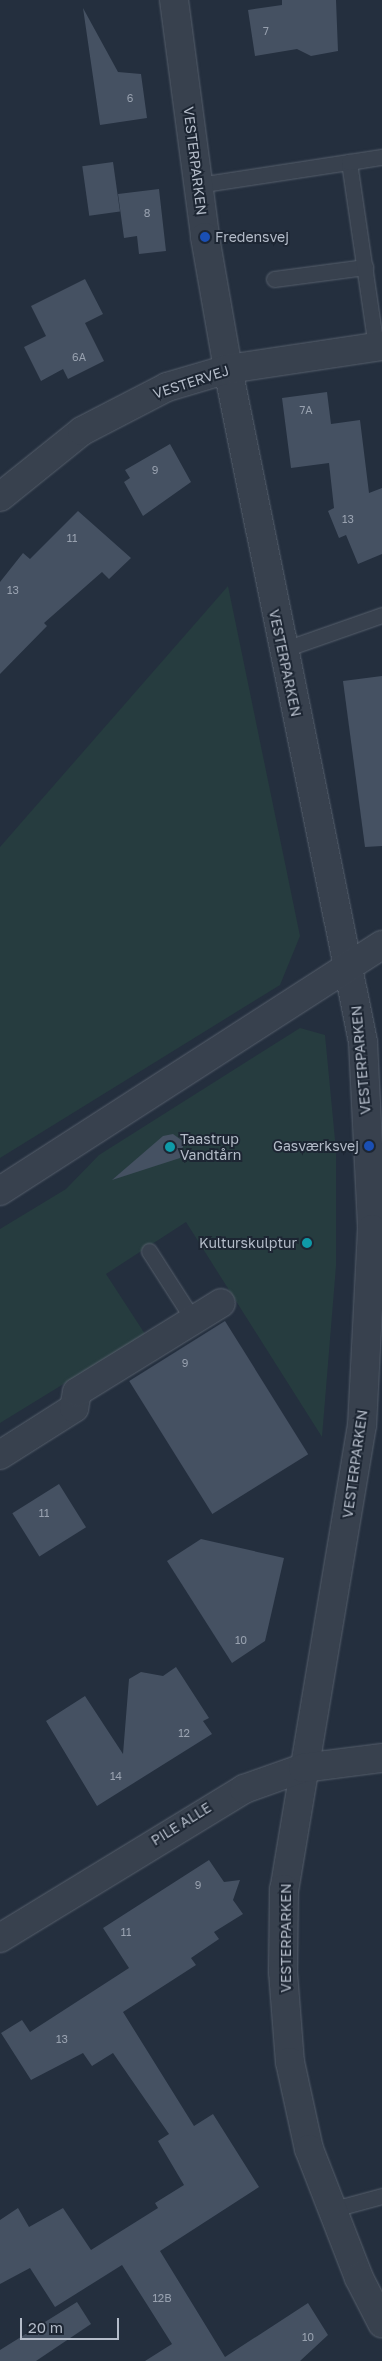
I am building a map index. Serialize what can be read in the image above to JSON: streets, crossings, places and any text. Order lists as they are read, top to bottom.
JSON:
{
  "streets": {
    "street": ["VESTERPARKEN", "VESTERVEJ", "PILE ALLE"]
  },
  "crossings": [
    ["VESTERPARKEN", "VESTERVEJ"],
    ["VESTERPARKEN", "PILE ALLE"]
  ],
  "places": [
    "Fredensvej",
    "Gasværksvej",
    "Taastrup Vandtårn",
    "Kulturskulptur"
  ],
  "house_numbers": [
    "7",
    "6",
    "8",
    "6A",
    "7A",
    "9",
    "13",
    "11",
    "13",
    "9",
    "11",
    "10",
    "12",
    "14",
    "9",
    "11",
    "13",
    "12B",
    "10"
  ],
  "scale_bar": "20 m"
}
